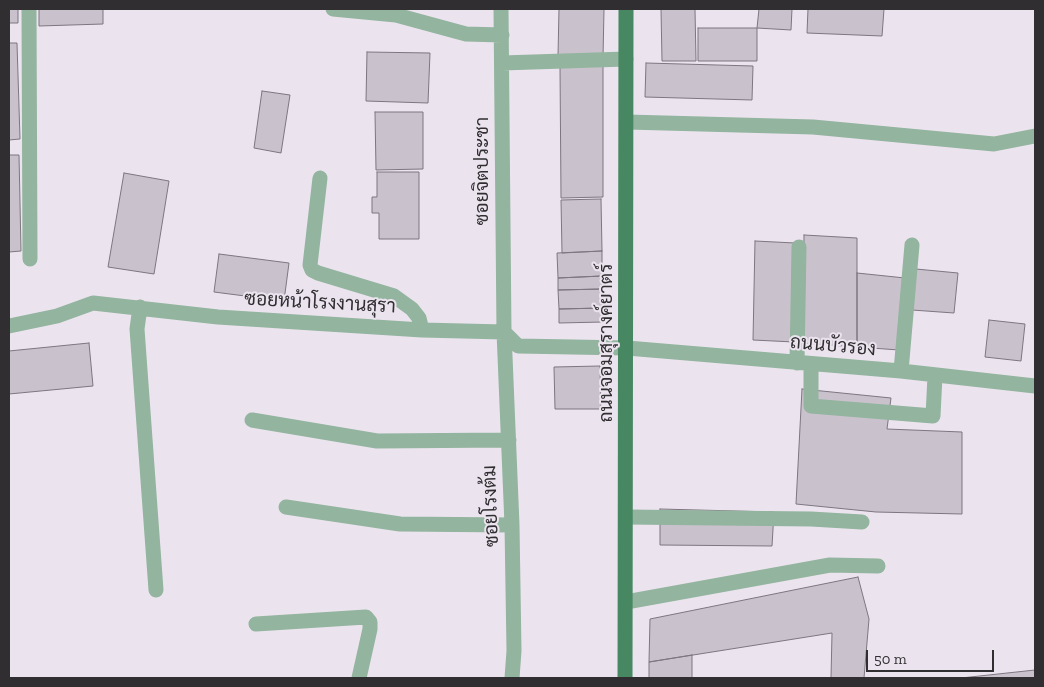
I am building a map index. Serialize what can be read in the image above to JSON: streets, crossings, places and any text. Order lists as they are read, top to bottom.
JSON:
{
  "streets": {
    "main road": ["ถนนจอมสุรางค์ยาตร์"],
    "street": [
      "ซอยจิตประชา",
      "ซอยหน้าโรงงานสุรา",
      "ถนนบัวรอง",
      "ซอยโรงต้ม"
    ]
  },
  "crossings": [
    ["ซอยจิตประชา", "ซอยหน้าโรงงานสุรา"],
    ["ซอยจิตประชา", "ซอยโรงต้ม"],
    ["ซอยหน้าโรงงานสุรา", "ซอยโรงต้ม"],
    ["ถนนจอมสุรางค์ยาตร์", "ถนนบัวรอง"]
  ],
  "scale_bar": "50 m"
}
